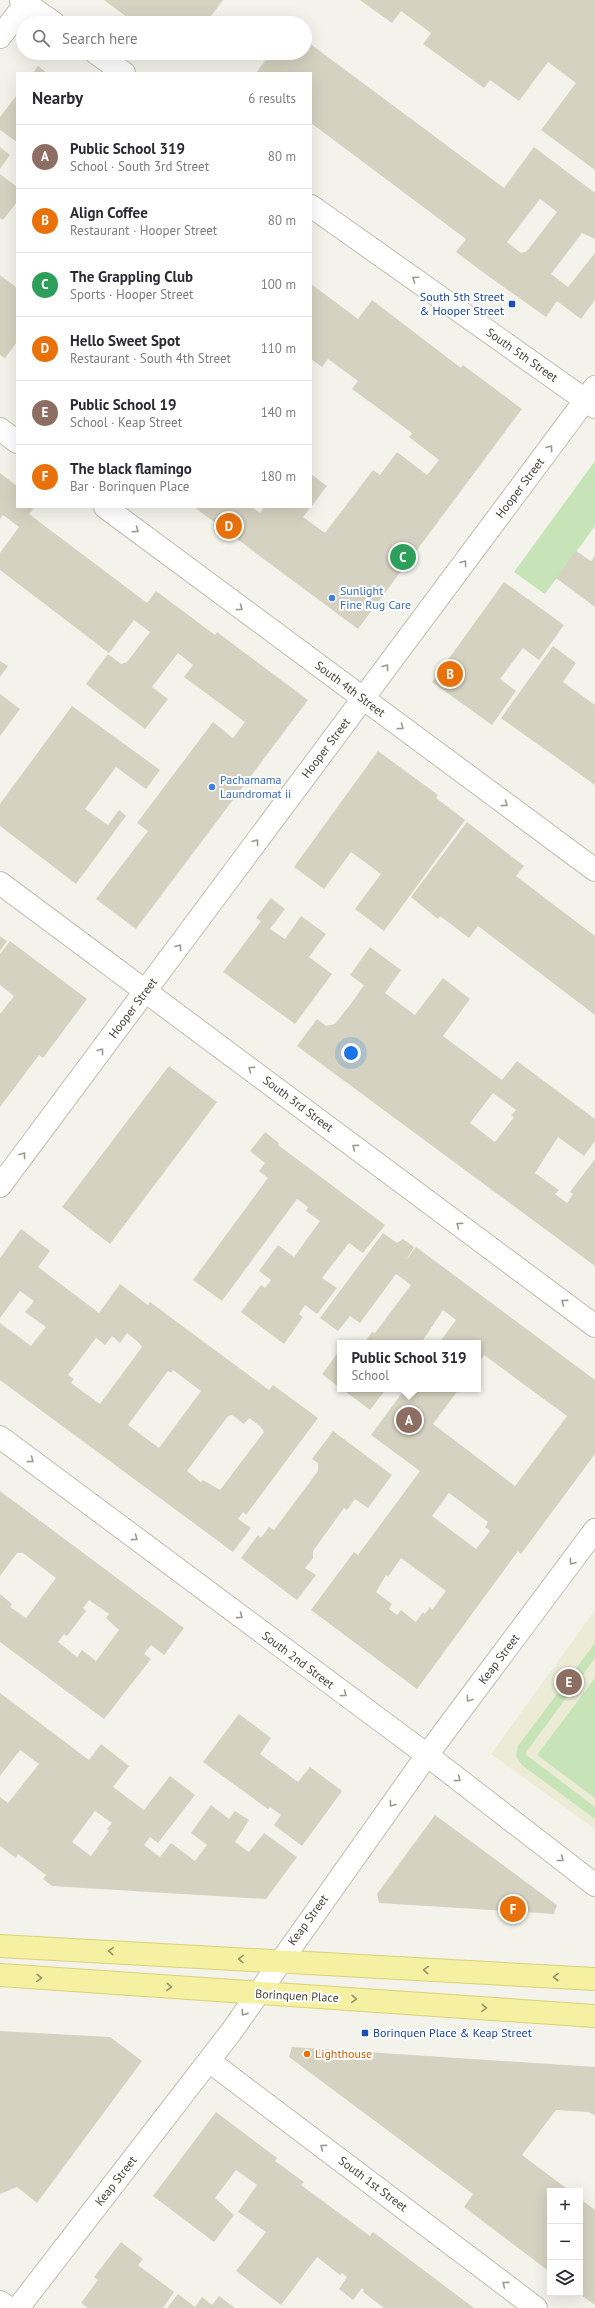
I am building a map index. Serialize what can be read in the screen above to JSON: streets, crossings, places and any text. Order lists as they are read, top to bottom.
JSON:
{
  "streets": {
    "main road": ["Borinquen Place"],
    "street": [
      "South 5th Street",
      "Hooper Street",
      "South 4th Street",
      "South 3rd Street",
      "Keap Street",
      "South 2nd Street",
      "South 1st Street"
    ]
  },
  "crossings": [
    ["South 5th Street", "Hooper Street"],
    ["Hooper Street", "South 4th Street"],
    ["Hooper Street", "South 3rd Street"],
    ["Keap Street", "South 2nd Street"],
    ["Keap Street", "Borinquen Place"],
    ["Keap Street", "South 1st Street"]
  ],
  "one_way": [
    "South 5th Street",
    "Hooper Street",
    "South 4th Street",
    "South 3rd Street",
    "Keap Street",
    "South 2nd Street",
    "South 1st Street"
  ],
  "places": {
    "transit": ["South 5th Street & Hooper Street", "Borinquen Place & Keap Street"],
    "other": ["Sunlight Fine Rug Care", "Pachamama Laundromat ii", "Lighthouse"]
  },
  "page": {
    "search": "Search here",
    "heading": ["Nearby", "6 results"],
    "list": [
      {
        "mark": "A",
        "name": "Public School 319",
        "note": "School · South 3rd Street",
        "value": "80 m"
      },
      {
        "mark": "B",
        "name": "Align Coffee",
        "note": "Restaurant · Hooper Street",
        "value": "80 m"
      },
      {
        "mark": "C",
        "name": "The Grappling Club",
        "note": "Sports · Hooper Street",
        "value": "100 m"
      },
      {
        "mark": "D",
        "name": "Hello Sweet Spot",
        "note": "Restaurant · South 4th Street",
        "value": "110 m"
      },
      {
        "mark": "E",
        "name": "Public School 19",
        "note": "School · Keap Street",
        "value": "140 m"
      },
      {
        "mark": "F",
        "name": "The black flamingo",
        "note": "Bar · Borinquen Place",
        "value": "180 m"
      }
    ],
    "pins": [
      "D",
      "C",
      "B",
      "A",
      "E",
      "F"
    ],
    "popup": ["Public School 319", "School"],
    "map_buttons": ["+", "−"]
  }
}
